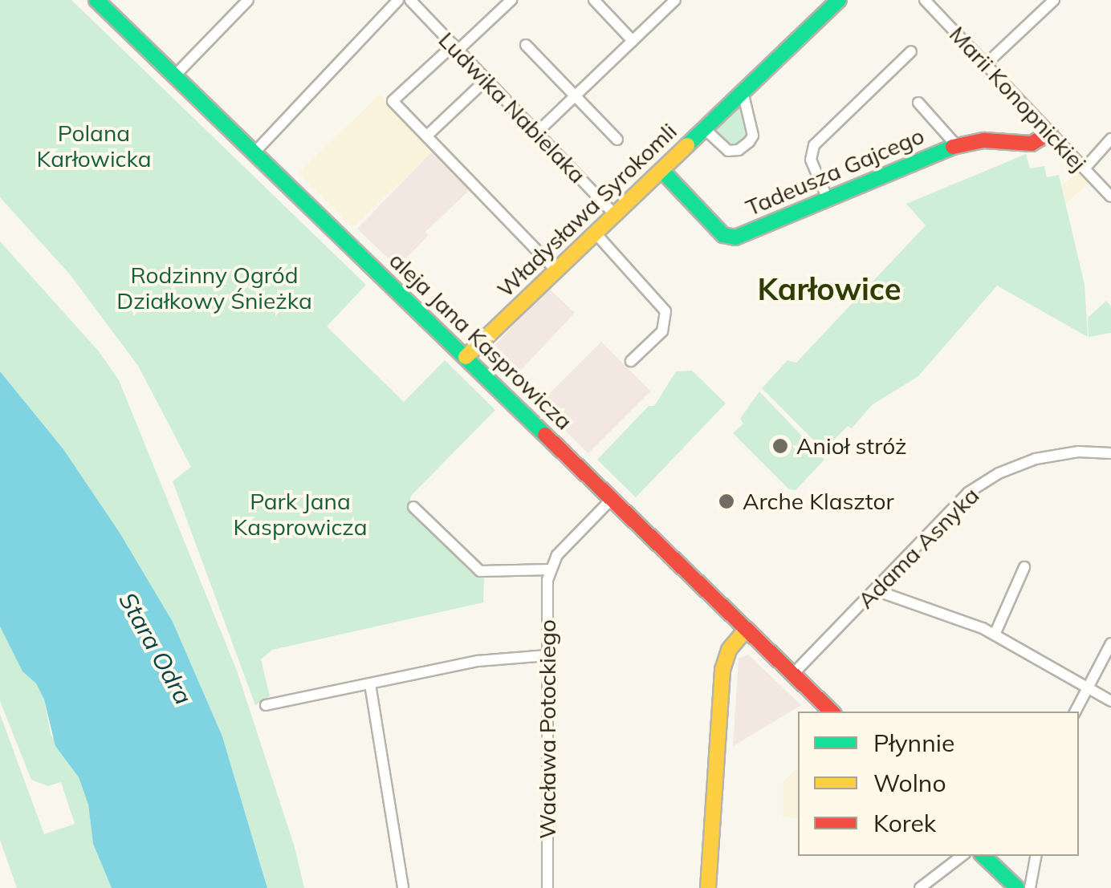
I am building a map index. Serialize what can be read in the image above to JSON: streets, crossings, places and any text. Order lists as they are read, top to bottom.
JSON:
{
  "streets": {
    "street": [
      "Marii Konopnickiej",
      "Ludwika Nabielaka",
      "Tadeusza Gajcego",
      "Władysława Syrokomli",
      "aleja Jana Kasprowicza",
      "Adama Asnyka",
      "Wacława Potockiego"
    ]
  },
  "crossings": [
    ["Marii Konopnickiej", "Tadeusza Gajcego"],
    ["Ludwika Nabielaka", "Władysława Syrokomli"],
    ["Tadeusza Gajcego", "Władysława Syrokomli"],
    ["Władysława Syrokomli", "aleja Jana Kasprowicza"],
    ["aleja Jana Kasprowicza", "Adama Asnyka"]
  ],
  "districts": ["Karłowice"],
  "water": ["Stara Odra"],
  "parks": ["Polana Karłowicka", "Rodzinny Ogród Działkowy Śnieżka", "Park Jana Kasprowicza"],
  "places": ["Anioł stróż", "Arche Klasztor"],
  "legend": ["Płynnie", "Wolno", "Korek"]
}
